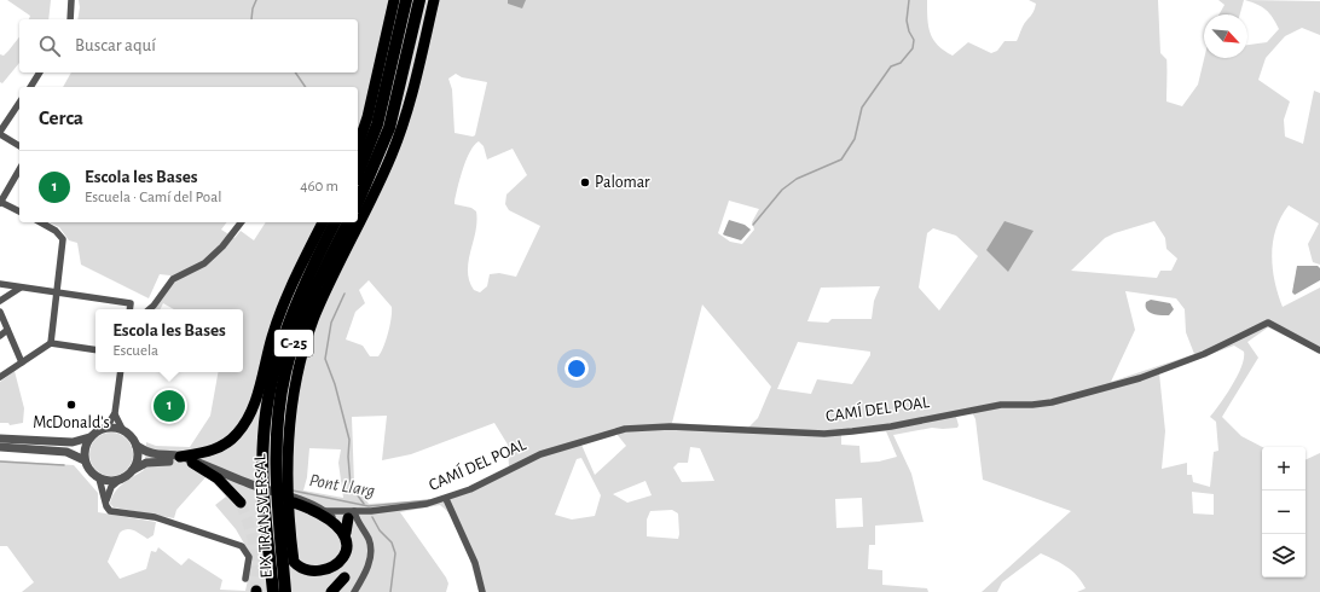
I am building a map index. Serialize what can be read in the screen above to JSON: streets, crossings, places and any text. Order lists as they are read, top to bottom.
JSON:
{
  "streets": {
    "highway": ["C-25", "EIX TRANSVERSAL"],
    "street": ["CAMÍ DEL POAL"]
  },
  "crossings": [
    ["CAMÍ DEL POAL", "EIX TRANSVERSAL"]
  ],
  "water": ["Pont Llarg"],
  "places": ["Palomar", "McDonald's"],
  "north": "bottom right",
  "page": {
    "search": "Buscar aquí",
    "heading": "Cerca",
    "list": [
      {
        "mark": "1",
        "name": "Escola les Bases",
        "note": "Escuela · Camí del Poal",
        "value": "460 m"
      }
    ],
    "popup": ["Escola les Bases", "Escuela"],
    "pins": "1",
    "map_buttons": ["+", "−"]
  }
}
